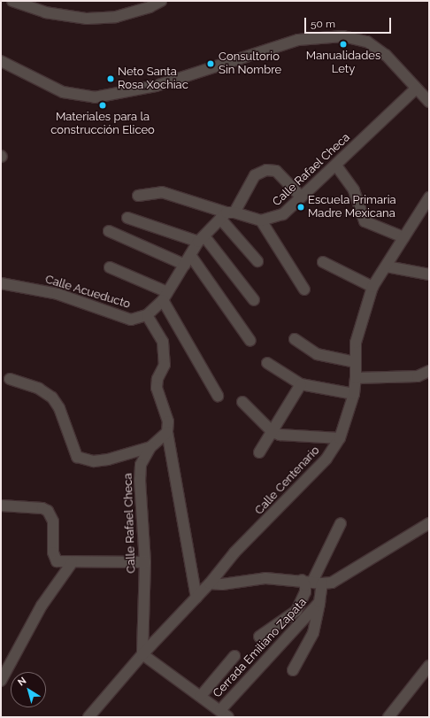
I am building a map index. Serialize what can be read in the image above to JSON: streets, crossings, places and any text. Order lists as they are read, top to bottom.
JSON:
{
  "streets": {
    "street": [
      "Calle Rafael Checa",
      "Calle Acueducto",
      "Calle Centenario",
      "Cerrada Emiliano Zapata"
    ]
  },
  "crossings": [
    ["Calle Rafael Checa", "Calle Centenario"],
    ["Calle Centenario", "Cerrada Emiliano Zapata"]
  ],
  "places": [
    "Manualidades Lety",
    "Consultorio Sin Nombre",
    "Neto Santa Rosa Xochiac",
    "Materiales para la construcción Eliceo",
    "Escuela Primaria Madre Mexicana"
  ],
  "scale_bar": "50 m",
  "north": "top left"
}
